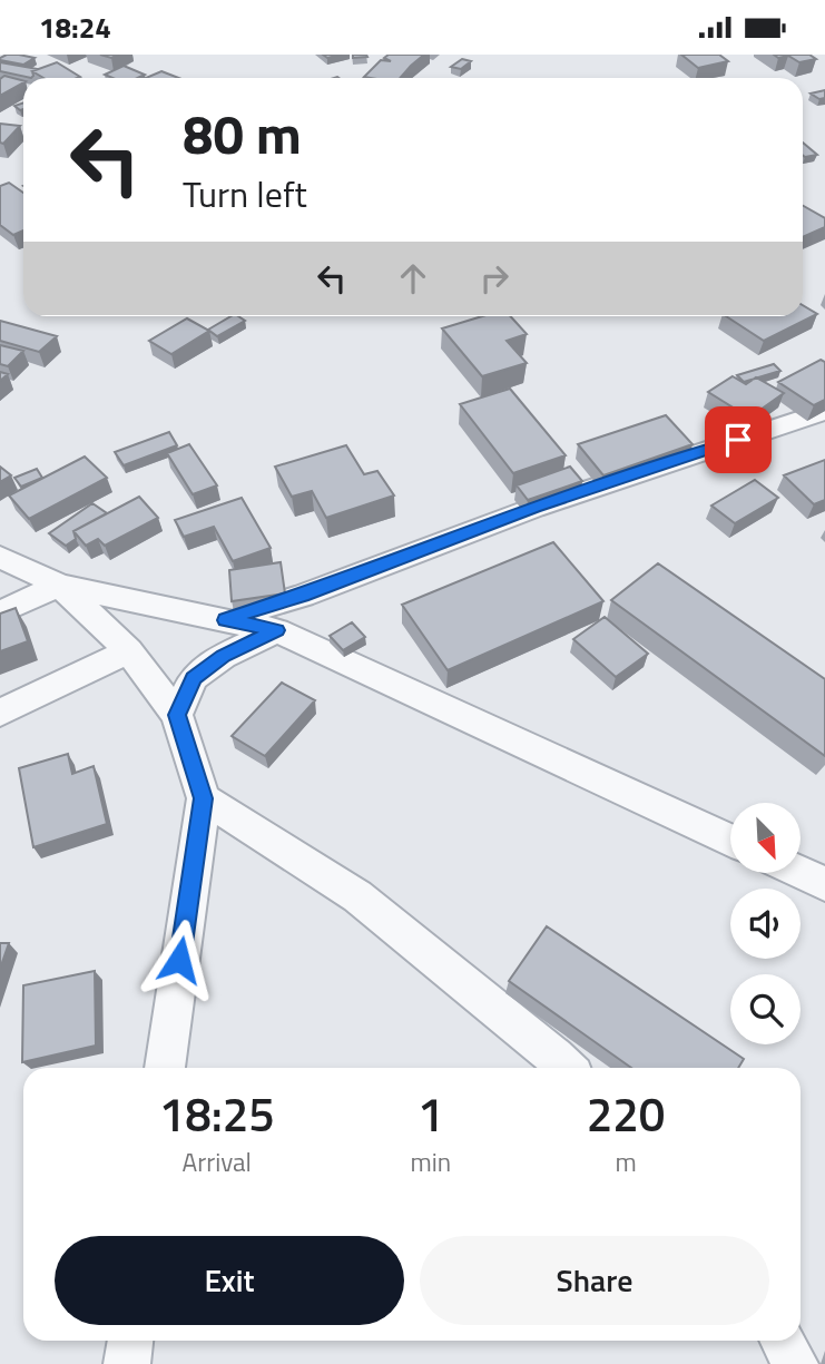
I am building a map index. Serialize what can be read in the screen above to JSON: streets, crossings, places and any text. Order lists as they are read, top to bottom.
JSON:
{
  "north": "bottom right",
  "page": {
    "status": "18:24",
    "turn": ["80 m", "Turn left"],
    "eta": [
      "18:25",
      "Arrival",
      "1",
      "min",
      "220",
      "m"
    ],
    "buttons": ["Exit", "Share"]
  }
}
